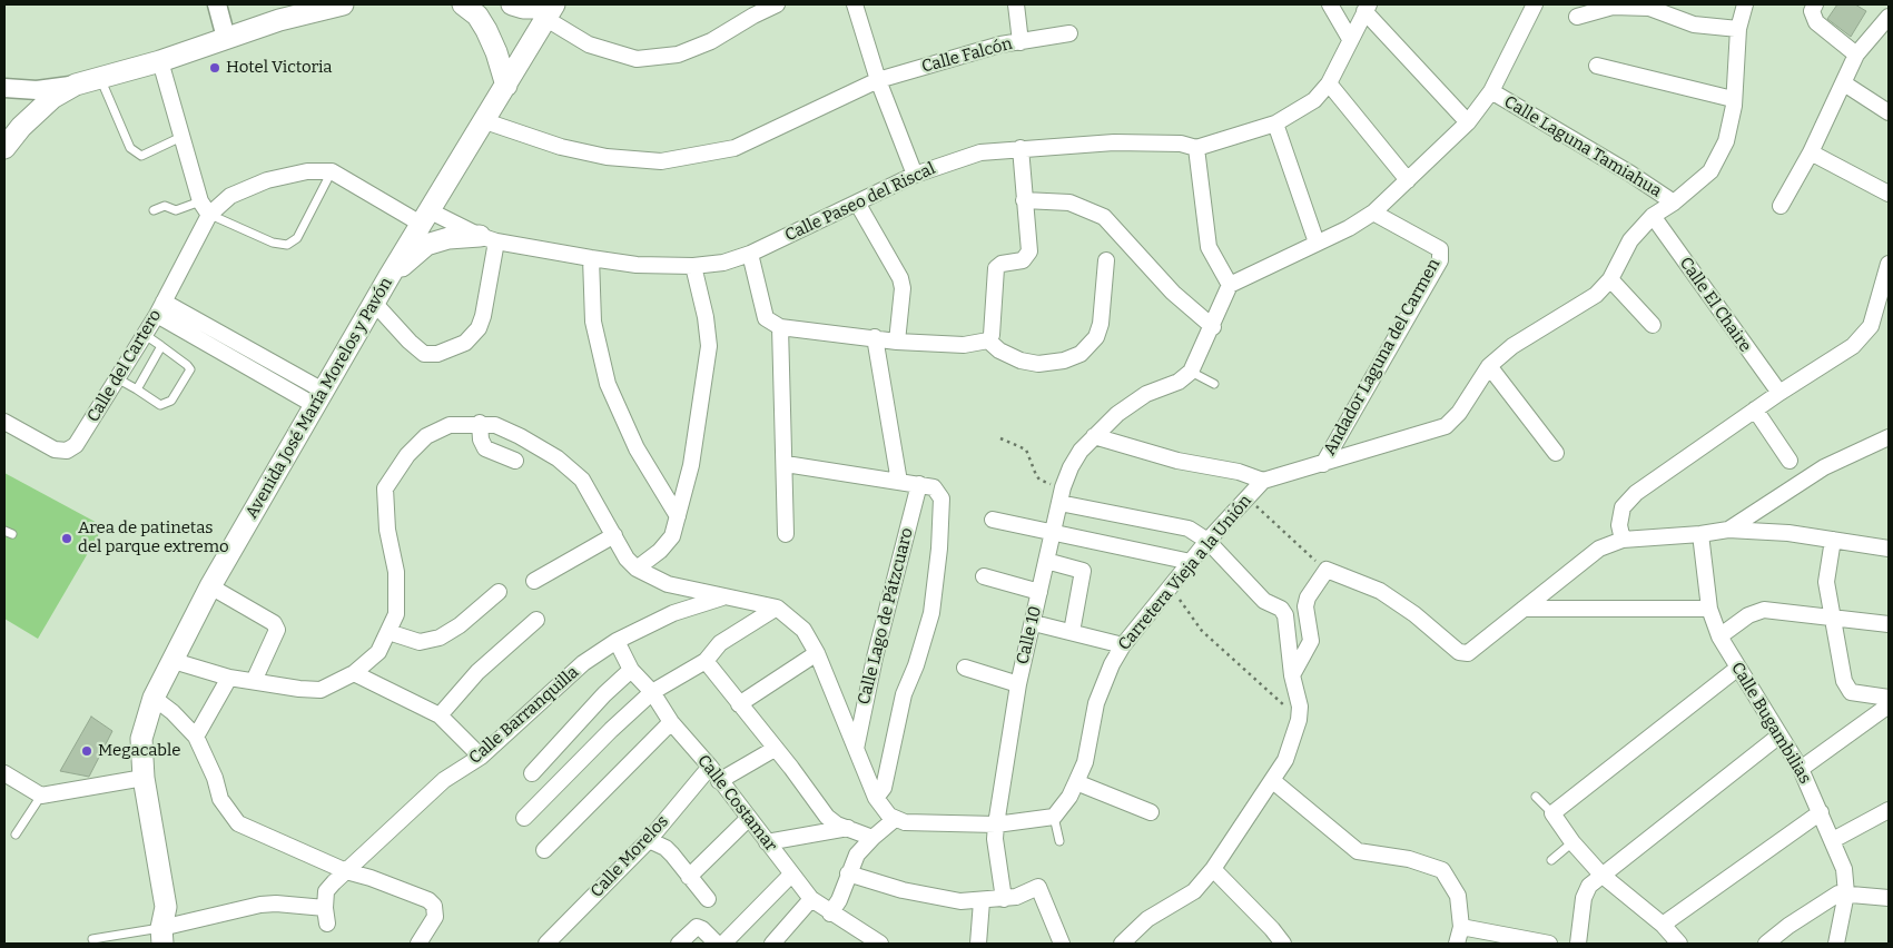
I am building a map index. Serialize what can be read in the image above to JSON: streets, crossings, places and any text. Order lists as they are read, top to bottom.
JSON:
{
  "streets": {
    "main road": ["Avenida José María Morelos y Pavón"],
    "street": [
      "Calle Falcón",
      "Calle Laguna Tamiahua",
      "Calle Paseo del Riscal",
      "Calle El Chaire",
      "Andador Laguna del Carmen",
      "Calle del Cartero",
      "Carretera Vieja a la Unión",
      "Calle Lago de Pátzcuaro",
      "Calle 10",
      "Calle Barranquilla",
      "Calle Bugambilias",
      "Calle Costamar",
      "Calle Morelos"
    ]
  },
  "crossings": [
    ["Calle Falcón", "Avenida José María Morelos y Pavón"],
    ["Calle Laguna Tamiahua", "Carretera Vieja a la Unión"],
    ["Calle Paseo del Riscal", "Avenida José María Morelos y Pavón"],
    ["Calle El Chaire", "Carretera Vieja a la Unión"],
    ["Andador Laguna del Carmen", "Carretera Vieja a la Unión"],
    ["Calle Barranquilla", "Calle Costamar"],
    ["Calle Costamar", "Calle Morelos"]
  ],
  "places": ["Hotel Victoria", "Area de patinetas del parque extremo", "Megacable"]
}
